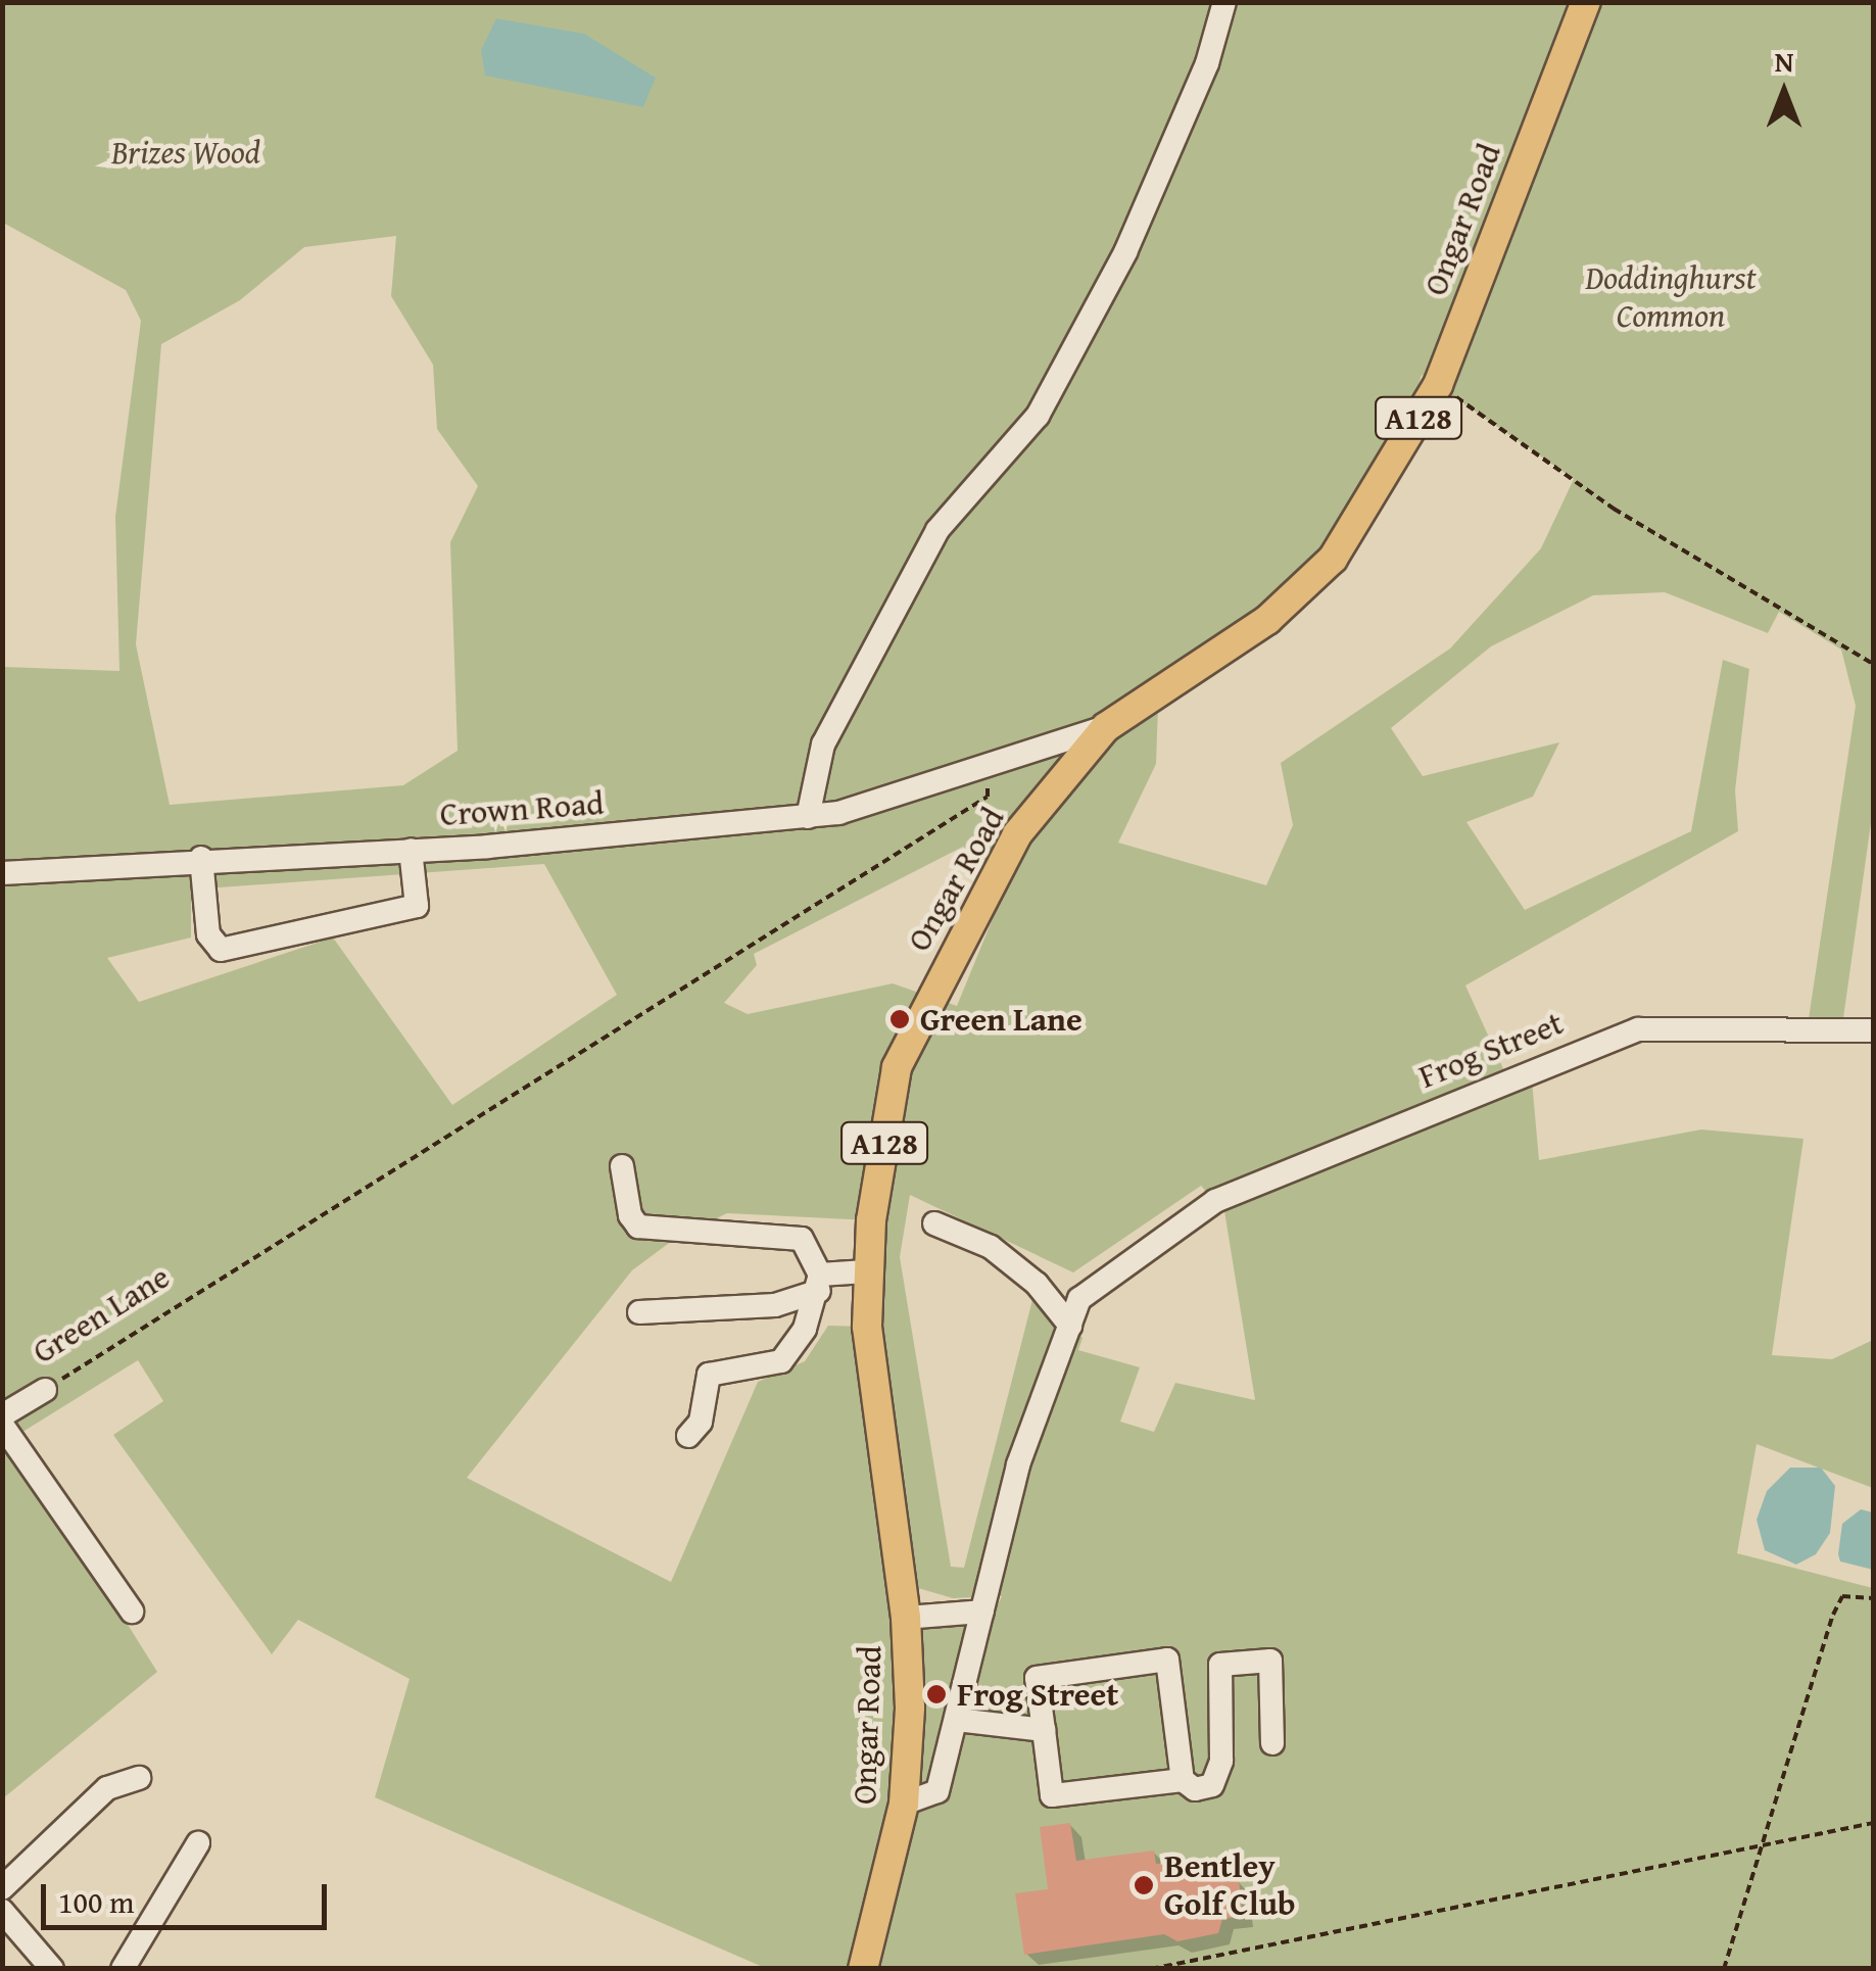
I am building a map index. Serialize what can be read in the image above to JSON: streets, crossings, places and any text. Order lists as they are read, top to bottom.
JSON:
{
  "streets": {
    "main road": ["Ongar Road", "A128"],
    "street": ["Crown Road", "Frog Street", "Green Lane"]
  },
  "crossings": [
    ["Ongar Road", "Crown Road"],
    ["Ongar Road", "Frog Street"],
    ["Crown Road", "Green Lane"]
  ],
  "parks": ["Brizes Wood", "Doddinghurst Common"],
  "places": ["Green Lane", "Frog Street", "Bentley Golf Club"],
  "scale_bar": "100 m",
  "north": "top"
}
